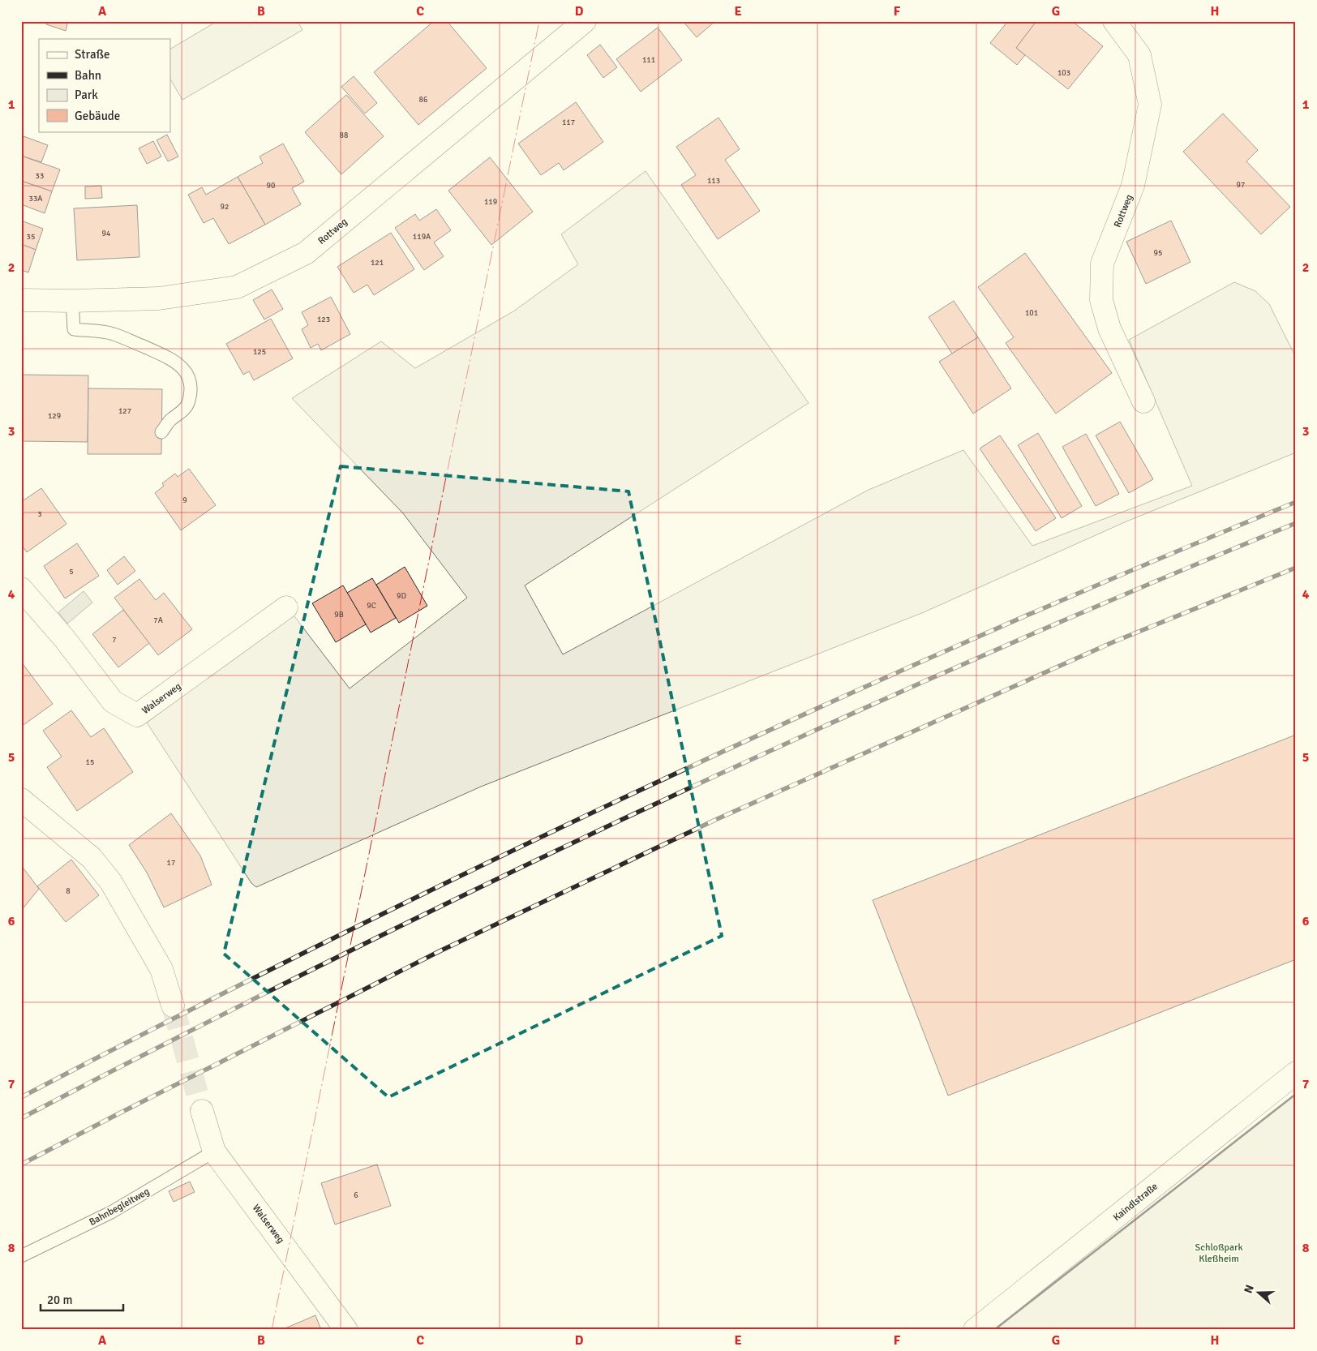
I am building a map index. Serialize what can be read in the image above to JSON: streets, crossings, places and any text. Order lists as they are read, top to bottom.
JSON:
{
  "streets": {
    "street": ["Rottweg", "Walserweg", "Kaindlstraße"],
    "lane": ["Bahnbegleitweg"]
  },
  "crossings": [
    ["Walserweg", "Bahnbegleitweg"]
  ],
  "parks": ["Schloßpark Kleßheim"],
  "house_numbers": [
    "111",
    "103",
    "86",
    "117",
    "88",
    "33",
    "113",
    "97",
    "90",
    "33A",
    "119",
    "92",
    "94",
    "35",
    "119A",
    "95",
    "121",
    "101",
    "123",
    "125",
    "127",
    "129",
    "9",
    "3",
    "5",
    "9D",
    "9C",
    "9B",
    "7A",
    "7",
    "15",
    "17",
    "8",
    "6"
  ],
  "legend": [
    "Straße",
    "Bahn",
    "Park",
    "Gebäude"
  ],
  "scale_bar": "20 m",
  "north": "left",
  "grid": {
    "columns": [
      "A",
      "B",
      "C",
      "D",
      "E",
      "F",
      "G",
      "H"
    ],
    "rows": [
      "1",
      "2",
      "3",
      "4",
      "5",
      "6",
      "7",
      "8"
    ]
  }
}
